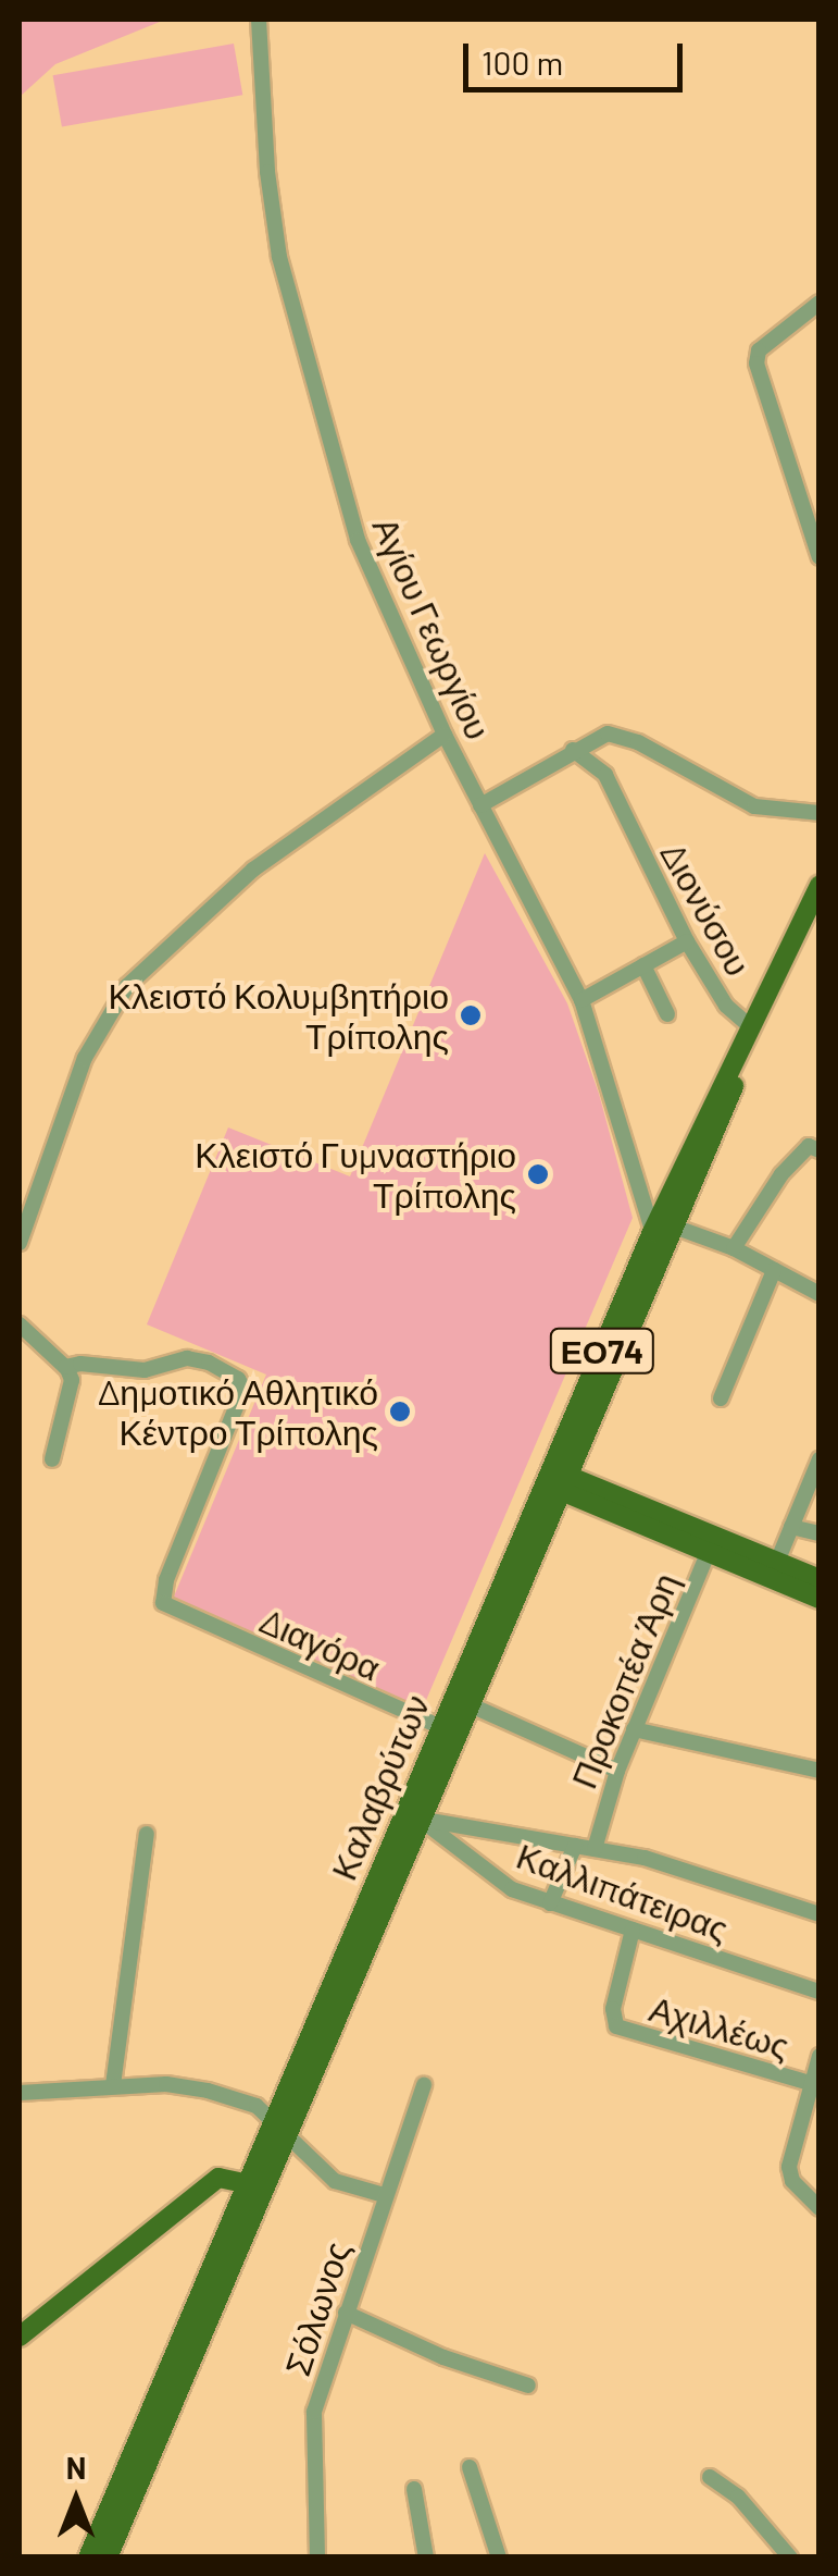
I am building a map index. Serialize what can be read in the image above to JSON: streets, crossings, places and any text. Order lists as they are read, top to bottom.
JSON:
{
  "streets": {
    "main road": ["ΕΟ74", "Καλαβρύτων"],
    "street": [
      "Αγίου Γεωργίου",
      "Διονύσου",
      "Διαγόρα",
      "Προκοπέα Άρη",
      "Καλλιπάτειρας",
      "Αχιλλέως",
      "Σόλωνος"
    ]
  },
  "crossings": [
    ["Αγίου Γεωργίου", "Καλαβρύτων"],
    ["Διονύσου", "Καλαβρύτων"],
    ["Διαγόρα", "Καλαβρύτων"],
    ["Καλαβρύτων", "Καλλιπάτειρας"],
    ["Καλλιπάτειρας", "Αχιλλέως"]
  ],
  "places": ["Κλειστό Κολυμβητήριο Τρίπολης", "Κλειστό Γυμναστήριο Τρίπολης", "Δημοτικό Αθλητικό Κέντρο Τρίπολης"],
  "scale_bar": "100 m",
  "north": "top"
}
